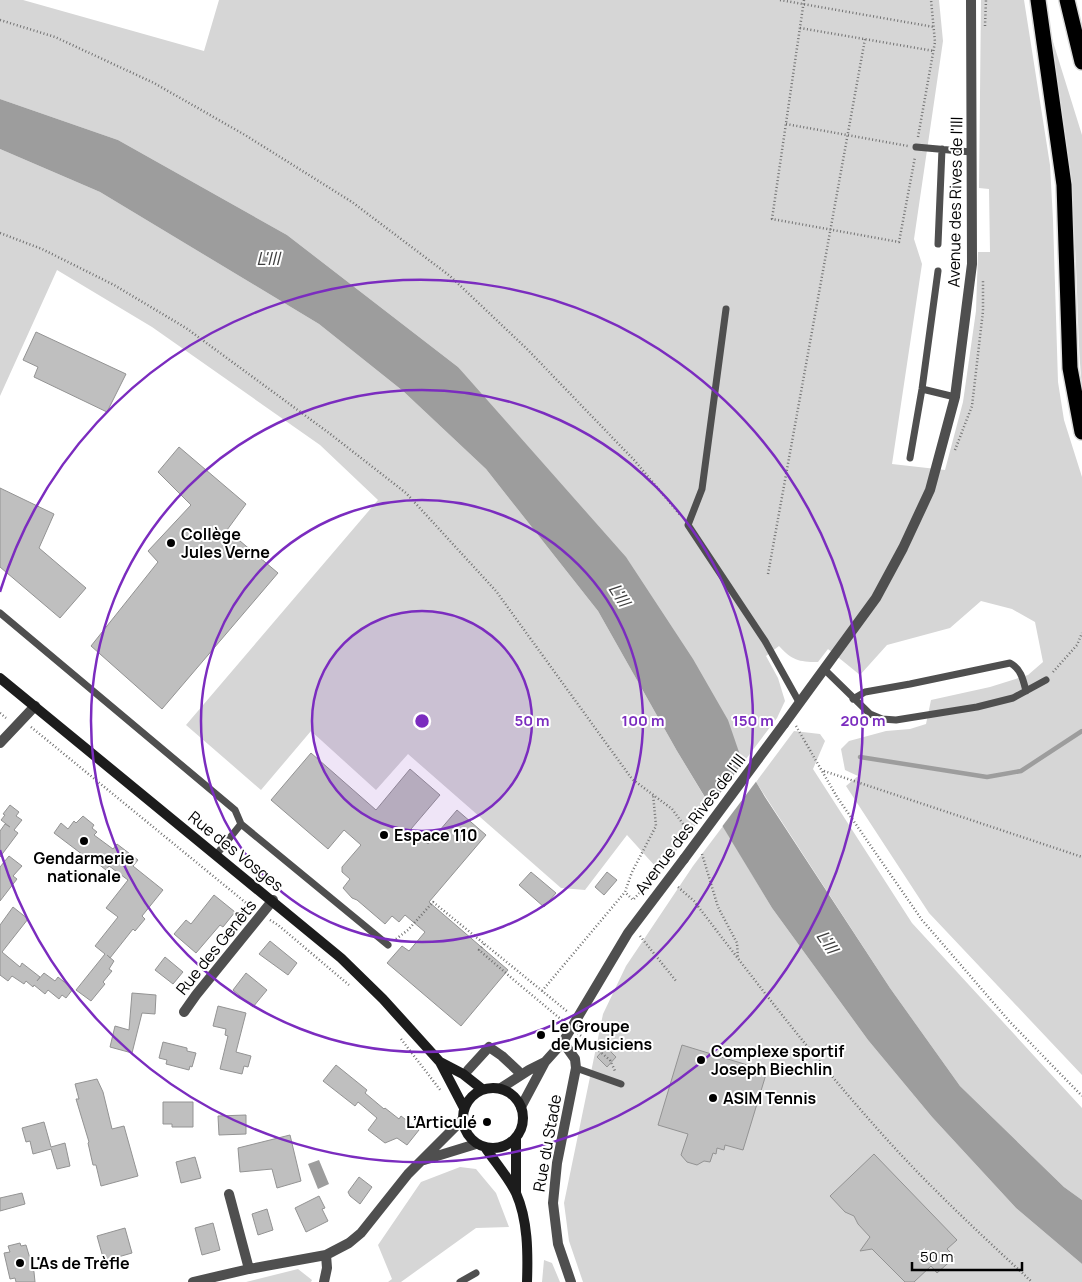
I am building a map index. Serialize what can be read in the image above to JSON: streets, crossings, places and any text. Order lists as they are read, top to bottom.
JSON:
{
  "streets": {
    "main road": ["Rue des Vosges"],
    "street": ["Avenue des Rives de l'Ill", "Rue des Genêts", "Rue du Stade"]
  },
  "crossings": [
    ["Avenue des Rives de l'Ill", "Rue des Vosges"],
    ["Rue des Vosges", "Rue des Genêts"]
  ],
  "water": ["L'Ill"],
  "places": [
    "Collège Jules Verne",
    "Espace 110",
    "Gendarmerie nationale",
    "Le Groupe de Musiciens",
    "Complexe sportif Joseph Biechlin",
    "ASIM Tennis",
    "L’Articulé",
    "L'As de Trèfle"
  ],
  "scale_bar": "50 m",
  "rings": [
    "50 m",
    "100 m",
    "150 m",
    "200 m"
  ]
}
